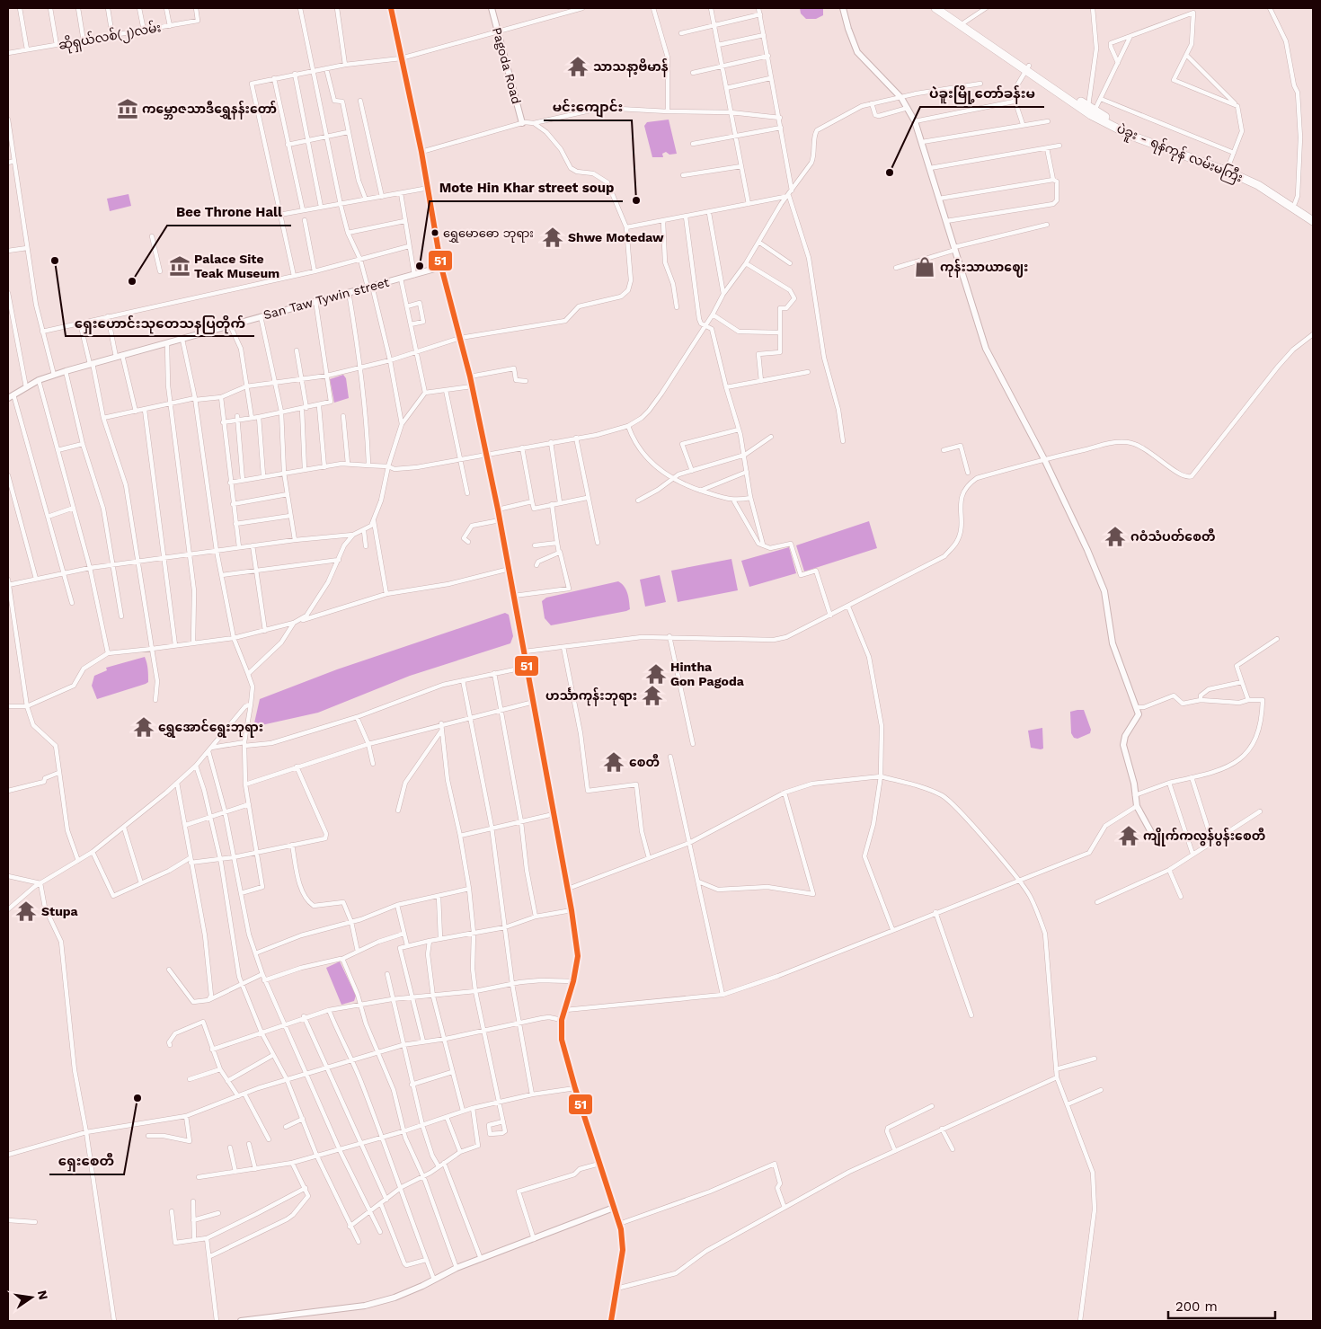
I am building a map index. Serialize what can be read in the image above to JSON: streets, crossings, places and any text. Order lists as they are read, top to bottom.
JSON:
{
  "streets": {
    "highway": ["ပဲခူး - ရန်ကုန် လမ်းမကြီး"],
    "street": ["ဆိုရှယ်လစ်(၂)လမ်း", "Pagoda Road", "San Taw Tywin street"]
  },
  "places": {
    "temple": [
      "သာသနာ့ဗိမာန်",
      "Shwe Motedaw",
      "ဂဝံသံပတ်စေတီ",
      "Hintha Gon Pagoda",
      "ဟင်္သာကုန်းဘုရား",
      "ရွှေအောင်ရွေးဘုရား",
      "စေတီ",
      "ကျိုက်ကလွန်ပွန်းစေတီ",
      "Stupa"
    ],
    "museum": ["ကမ္ဘောဇသာဒီရွှေနန်းတော်", "Palace Site Teak Museum"],
    "other": [
      "ပဲခူးမြို့တော်ခန်းမ",
      "မင်းကျောင်း",
      "ရွှေမောဓော ဘုရား",
      "ရှေးဟောင်းသုတေသနပြတိုက်",
      "Mote Hin Khar street soup",
      "Bee Throne Hall",
      "ရှေးစေတီ"
    ],
    "shop": ["ကုန်းသာယာဈေး"]
  },
  "lines": ["transit line 51"],
  "scale_bar": "200 m",
  "north": "right"
}
